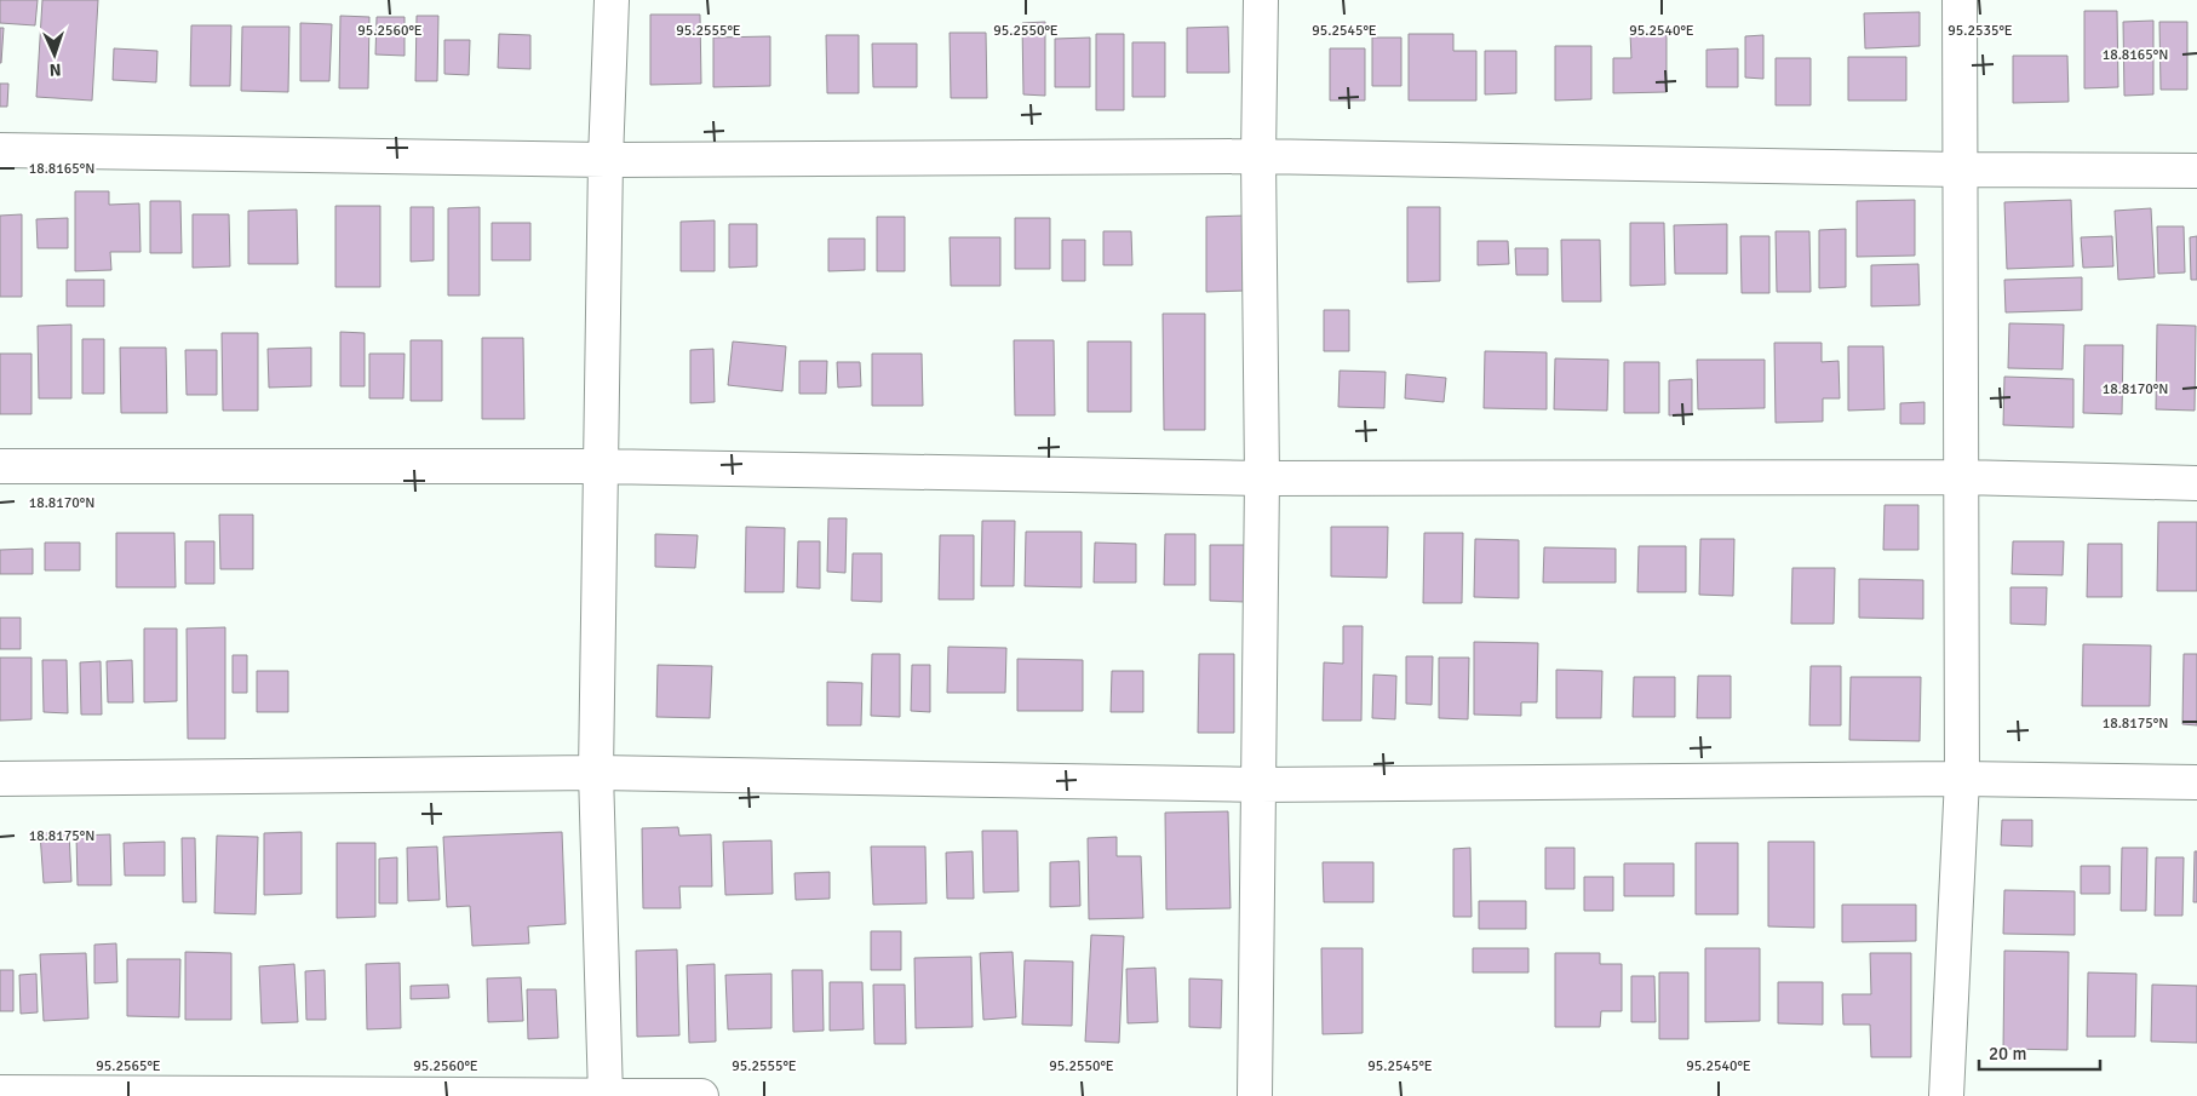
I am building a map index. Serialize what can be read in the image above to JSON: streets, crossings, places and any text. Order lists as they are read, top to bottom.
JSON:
{
  "scale_bar": "20 m",
  "north": "bottom",
  "coordinates": [
    "95.2560°E",
    "95.2555°E",
    "95.2550°E",
    "95.2545°E",
    "95.2540°E",
    "95.2535°E",
    "18.8165°N",
    "18.8170°N",
    "18.8175°N",
    "95.2565°E"
  ]
}
